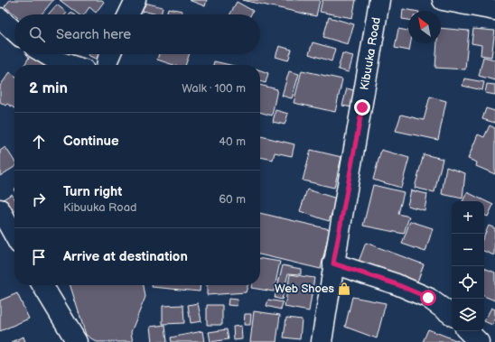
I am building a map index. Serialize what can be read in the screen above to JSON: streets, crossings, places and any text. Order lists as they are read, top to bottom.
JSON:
{
  "streets": {
    "street": ["Kibuuka Road"]
  },
  "places": {
    "shop": ["Web Shoes"]
  },
  "north": "top left",
  "page": {
    "search": "Search here",
    "heading": ["2 min", "Walk · 100 m"],
    "list": [
      ["Continue", "40 m"],
      ["Turn right", "Kibuuka Road", "60 m"],
      "Arrive at destination"
    ],
    "map_buttons": ["+", "−"]
  }
}
